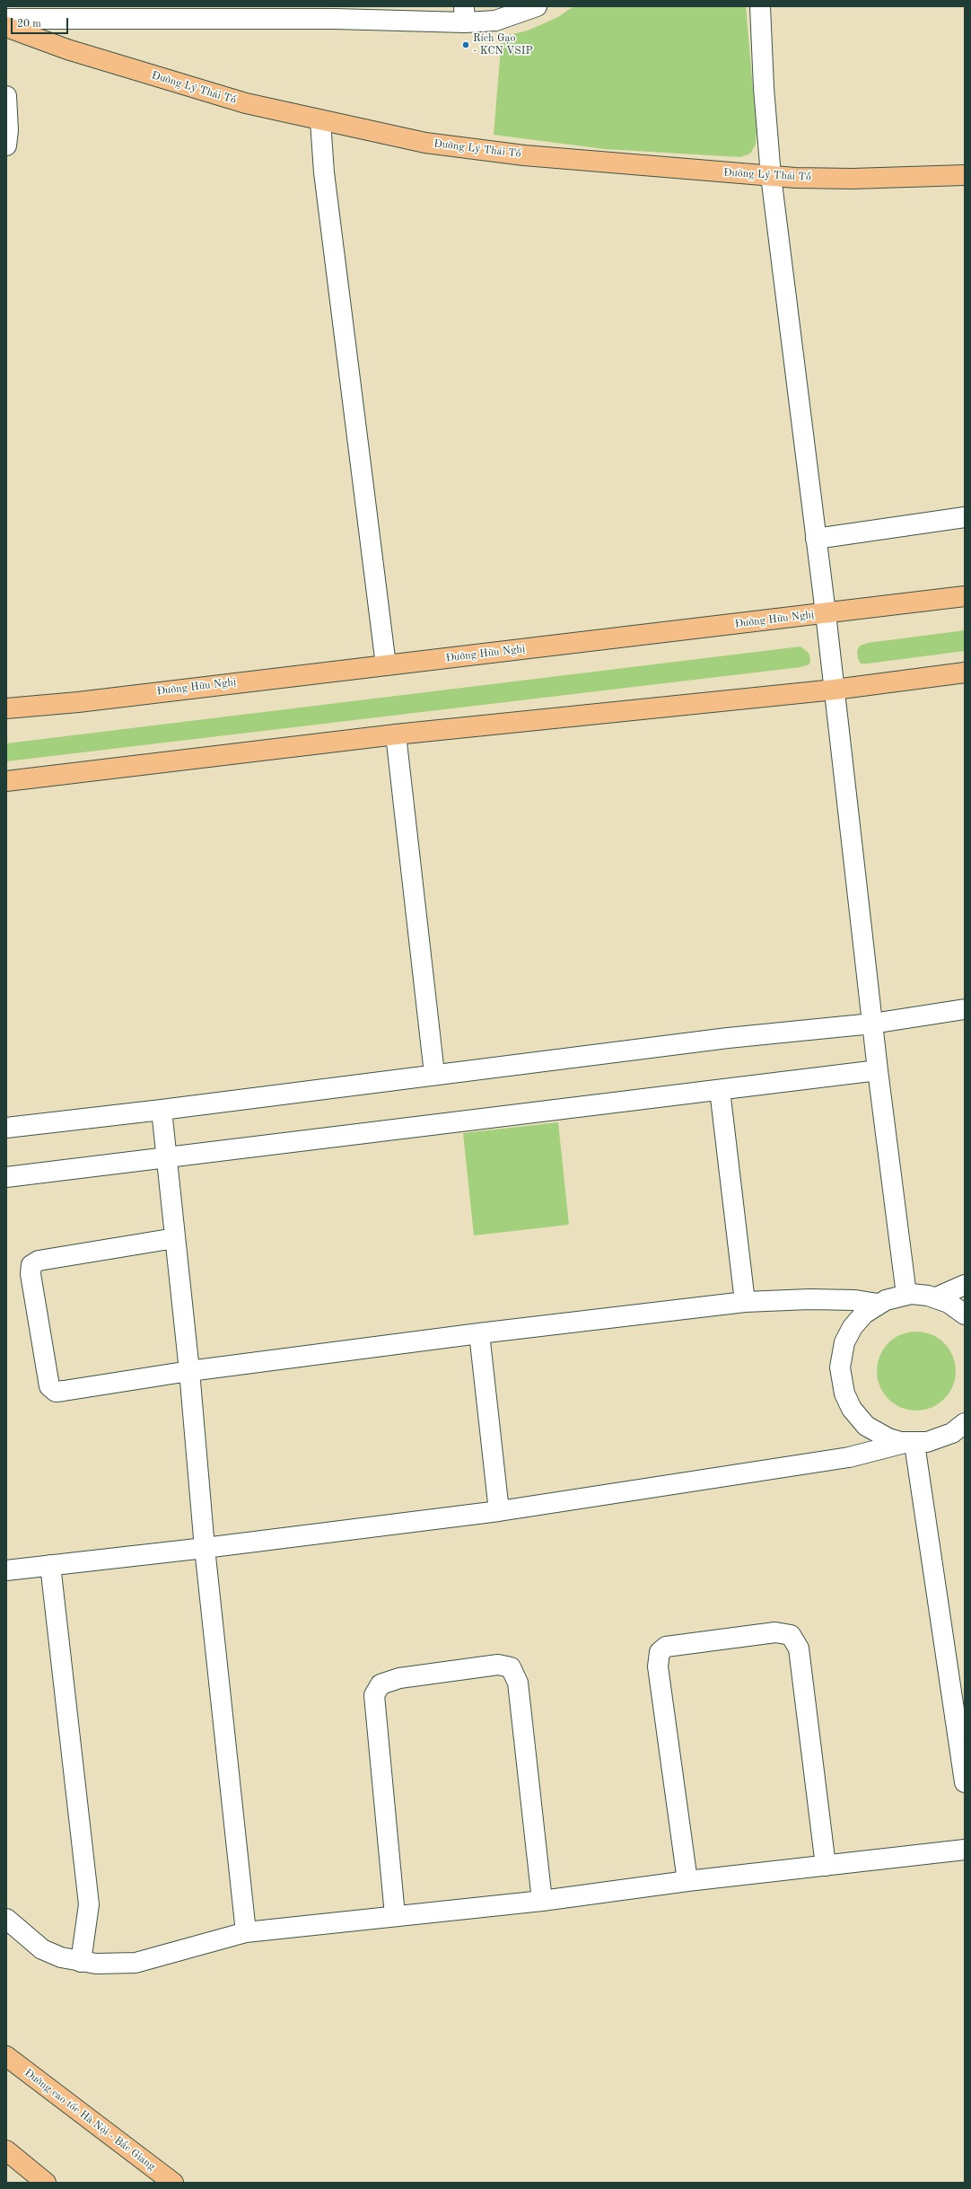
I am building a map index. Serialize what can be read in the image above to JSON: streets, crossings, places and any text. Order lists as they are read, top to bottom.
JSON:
{
  "streets": {
    "main road": ["Đường Lý Thái Tổ", "Đường Hữu Nghị", "Đường cao tốc Hà Nội - Bắc Giang"]
  },
  "places": ["Rích Gạo - KCN VSIP"],
  "scale_bar": "20 m"
}
